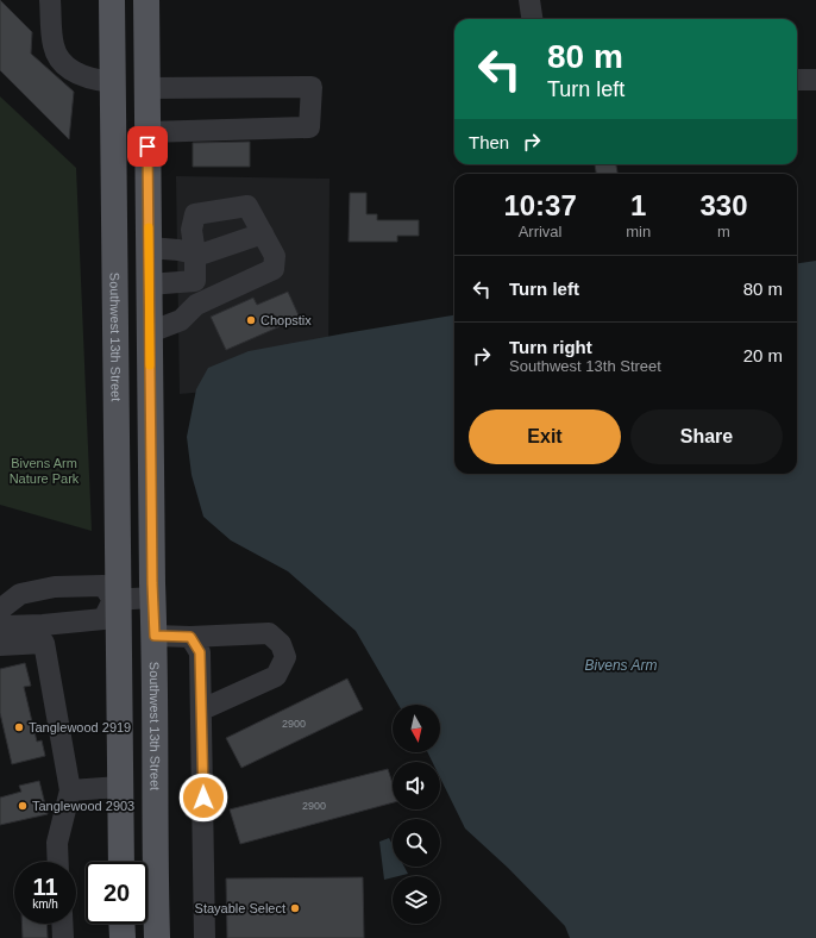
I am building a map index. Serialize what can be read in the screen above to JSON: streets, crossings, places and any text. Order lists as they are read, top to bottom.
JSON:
{
  "streets": {
    "main road": ["Southwest 13th Street"]
  },
  "water": ["Bivens Arm"],
  "parks": ["Bivens Arm Nature Park"],
  "places": [
    "Chopstix",
    "Tanglewood 2919",
    "Tanglewood 2903",
    "Stayable Select"
  ],
  "house_numbers": ["2900", "2900"],
  "north": "bottom",
  "page": {
    "turn": ["80 m", "Turn left"],
    "then": "Then",
    "eta": [
      "10:37",
      "Arrival",
      "1",
      "min",
      "330",
      "m"
    ],
    "list": [
      {
        "name": "Turn left",
        "value": "80 m"
      },
      {
        "name": "Turn right",
        "note": "Southwest 13th Street",
        "value": "20 m"
      }
    ],
    "buttons": ["Exit", "Share"],
    "speed": "11 km/h",
    "limit": "20"
  }
}
